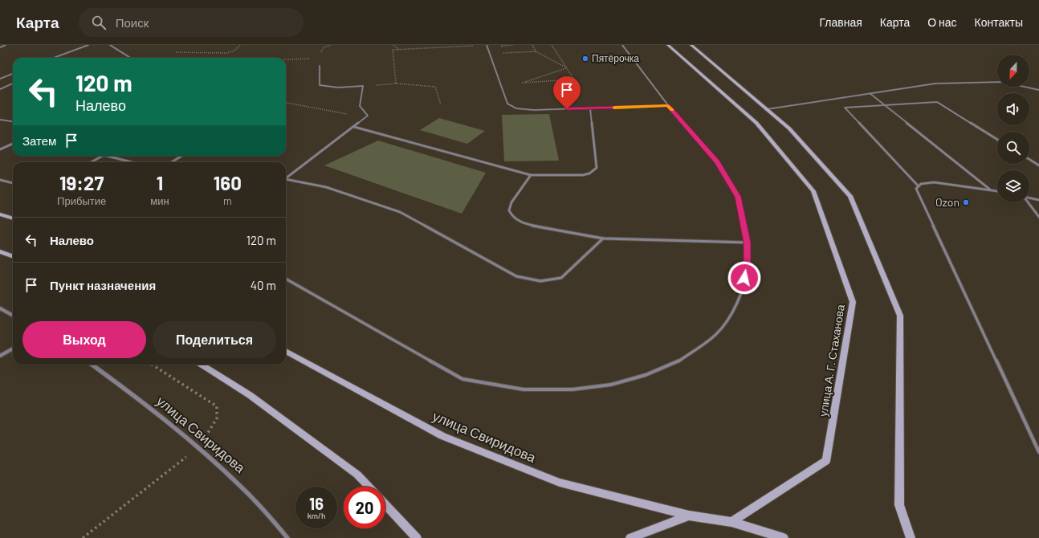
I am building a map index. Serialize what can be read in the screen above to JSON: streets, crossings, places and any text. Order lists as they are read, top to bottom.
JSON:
{
  "streets": {
    "main road": ["улица А. Г. Стаханова", "улица Свиридова"]
  },
  "crossings": [
    ["улица А. Г. Стаханова", "улица Свиридова"]
  ],
  "places": ["Пятёрочка", "Ozon"],
  "north": "bottom",
  "page": {
    "header": "Карта",
    "search": "Поиск",
    "nav": [
      "Главная",
      "Карта",
      "О нас",
      "Контакты"
    ],
    "turn": ["120 m", "Налево"],
    "then": "Затем",
    "eta": [
      "19:27",
      "Прибытие",
      "1",
      "мин",
      "160",
      "m"
    ],
    "list": [
      {
        "name": "Налево",
        "value": "120 m"
      },
      {
        "name": "Пункт назначения",
        "value": "40 m"
      }
    ],
    "buttons": ["Выход", "Поделиться"],
    "speed": "16 km/h",
    "limit": "20"
  }
}
